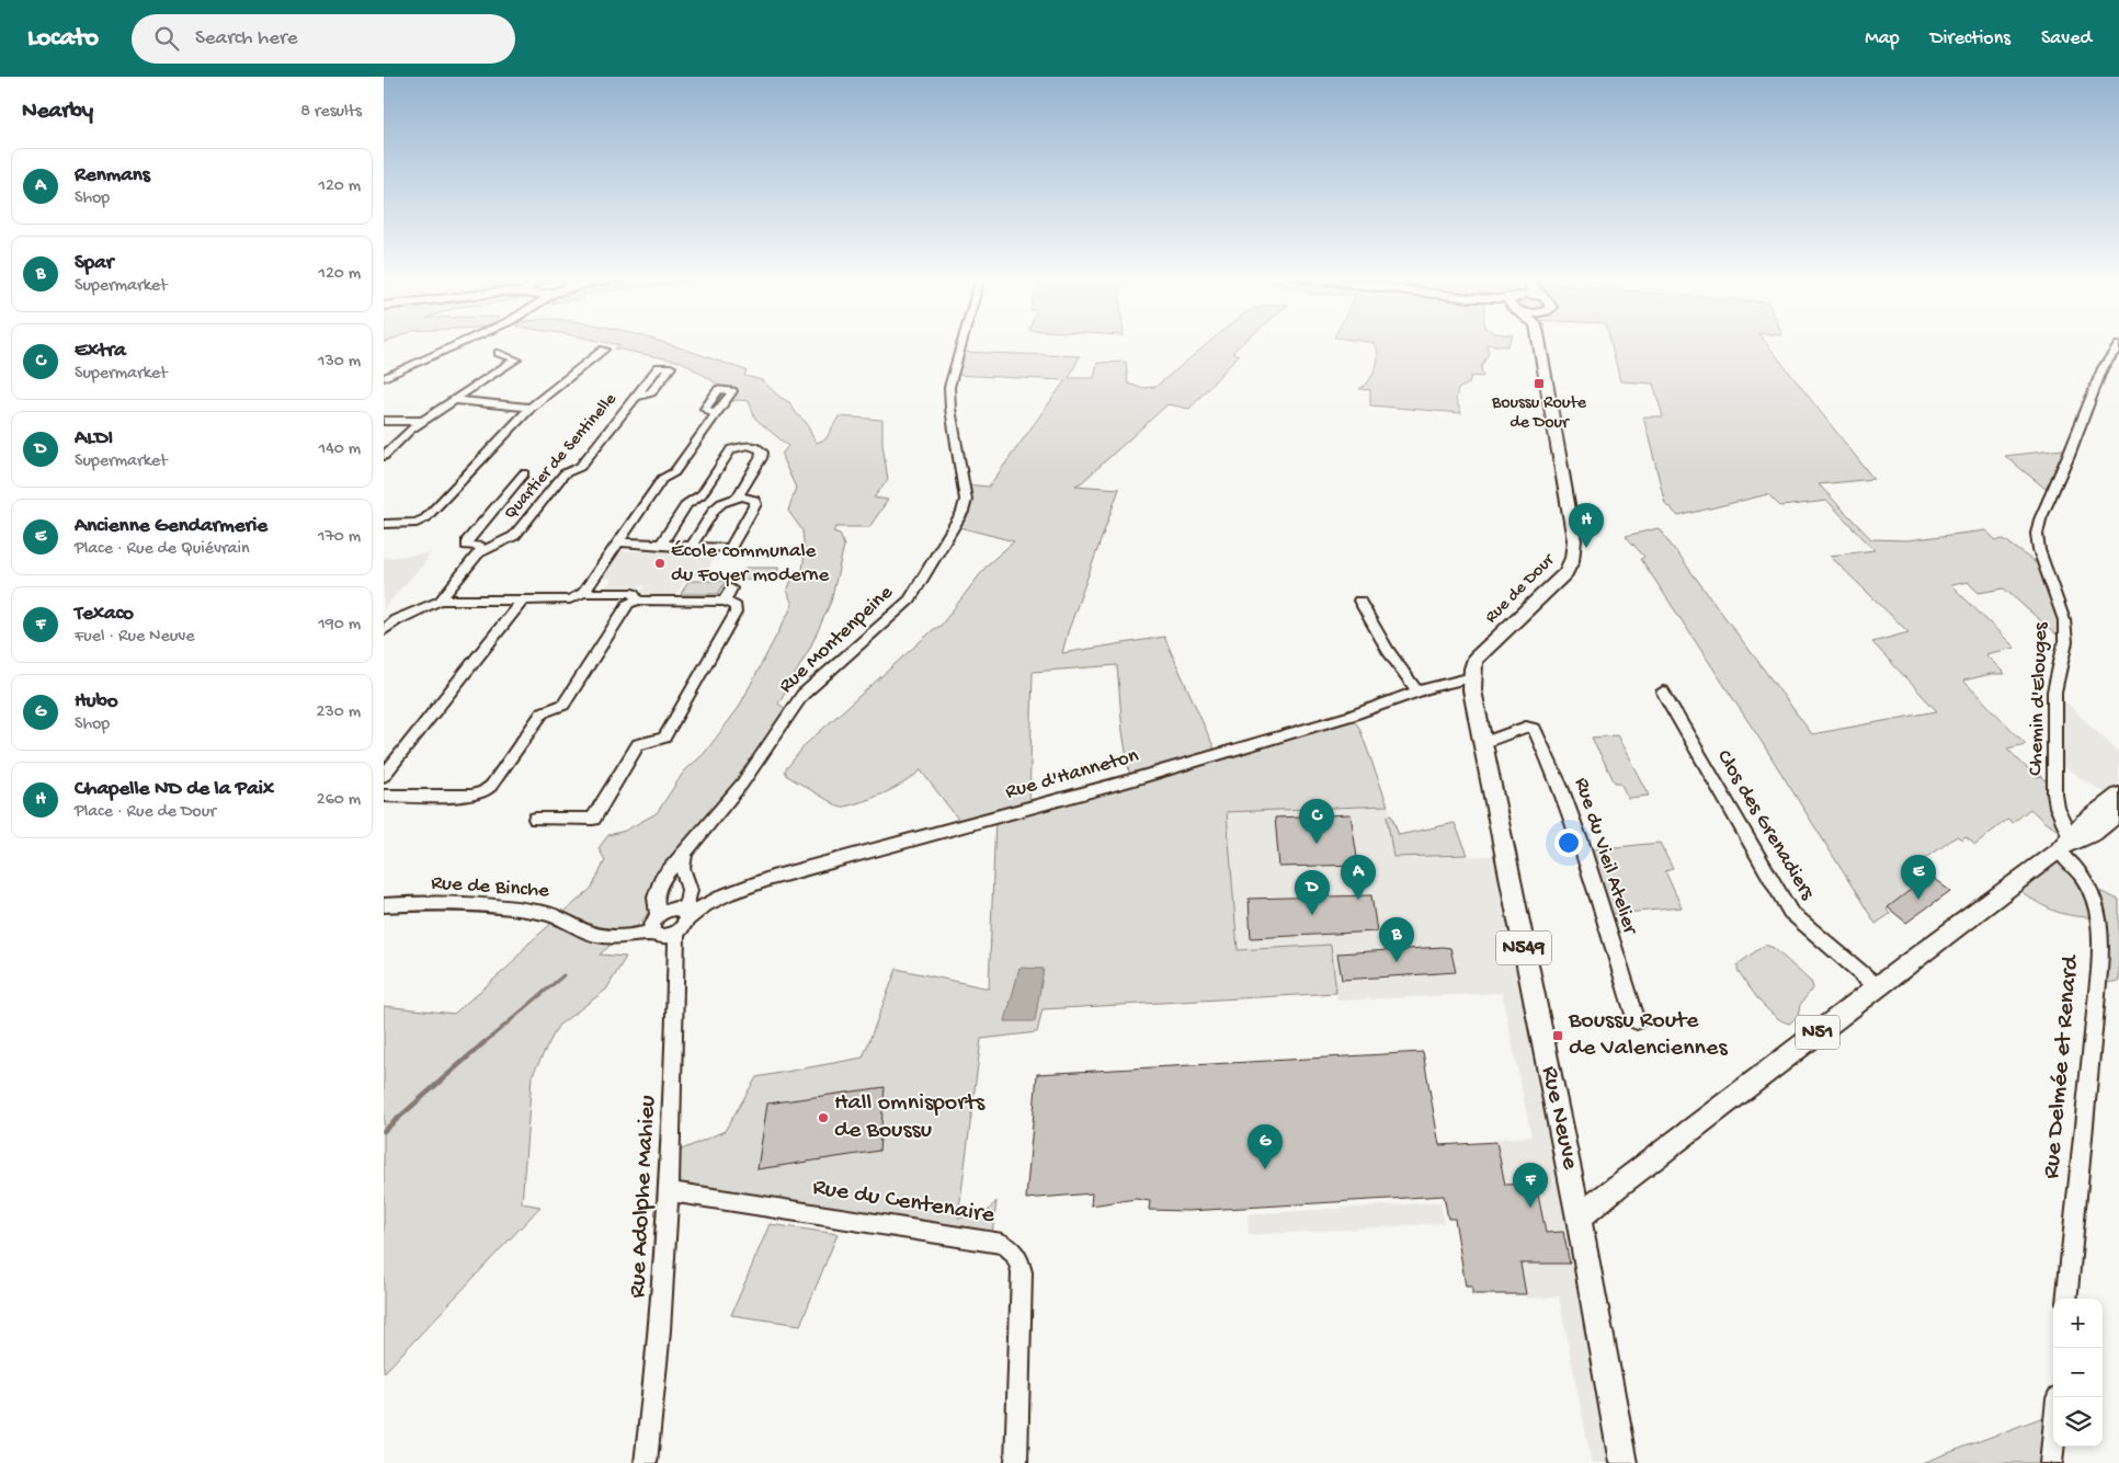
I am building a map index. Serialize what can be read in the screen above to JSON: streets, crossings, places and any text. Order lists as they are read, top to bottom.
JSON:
{
  "streets": {
    "main road": [
      "Rue de Dour",
      "N549",
      "N51",
      "Rue Neuve"
    ],
    "street": [
      "Quartier de Sentinelle",
      "Rue Montenpeine",
      "Chemin d'Elouges",
      "Rue d'Hanneton",
      "Clos des Grenadiers",
      "Rue du Vieil Atelier",
      "Rue de Binche",
      "Rue Delmée et Renard",
      "Rue Adolphe Mahieu",
      "Rue du Centenaire"
    ]
  },
  "crossings": [
    ["Rue de Dour", "Rue d'Hanneton"],
    ["Rue de Dour", "Rue Neuve"],
    ["Rue Montenpeine", "Rue de Binche"],
    ["Chemin d'Elouges", "N51"],
    ["Chemin d'Elouges", "Rue Delmée et Renard"],
    ["Rue d'Hanneton", "Rue de Binche"],
    ["Rue d'Hanneton", "Rue Neuve"],
    ["Rue d'Hanneton", "Rue Adolphe Mahieu"],
    ["Clos des Grenadiers", "N51"],
    ["Rue du Vieil Atelier", "Rue Neuve"],
    ["Rue de Binche", "Rue Adolphe Mahieu"],
    ["N51", "Rue Delmée et Renard"],
    ["N51", "Rue Neuve"],
    ["Rue Adolphe Mahieu", "Rue du Centenaire"]
  ],
  "places": {
    "transit": ["Boussu Route de Dour", "Boussu Route de Valenciennes"],
    "other": ["École communale du Foyer moderne", "Hall omnisports de Boussu"]
  },
  "page": {
    "header": "Locato",
    "search": "Search here",
    "nav": ["Map", "Directions", "Saved"],
    "heading": ["Nearby", "8 results"],
    "list": [
      {
        "mark": "A",
        "name": "Renmans",
        "note": "Shop",
        "value": "120 m"
      },
      {
        "mark": "B",
        "name": "Spar",
        "note": "Supermarket",
        "value": "120 m"
      },
      {
        "mark": "C",
        "name": "Extra",
        "note": "Supermarket",
        "value": "130 m"
      },
      {
        "mark": "D",
        "name": "ALDI",
        "note": "Supermarket",
        "value": "140 m"
      },
      {
        "mark": "E",
        "name": "Ancienne Gendarmerie",
        "note": "Place · Rue de Quiévrain",
        "value": "170 m"
      },
      {
        "mark": "F",
        "name": "Texaco",
        "note": "Fuel · Rue Neuve",
        "value": "190 m"
      },
      {
        "mark": "G",
        "name": "Hubo",
        "note": "Shop",
        "value": "230 m"
      },
      {
        "mark": "H",
        "name": "Chapelle ND de la Paix",
        "note": "Place · Rue de Dour",
        "value": "260 m"
      }
    ],
    "pins": [
      "H",
      "C",
      "A",
      "E",
      "D",
      "B",
      "G",
      "F"
    ],
    "map_buttons": ["+", "−"]
  }
}
